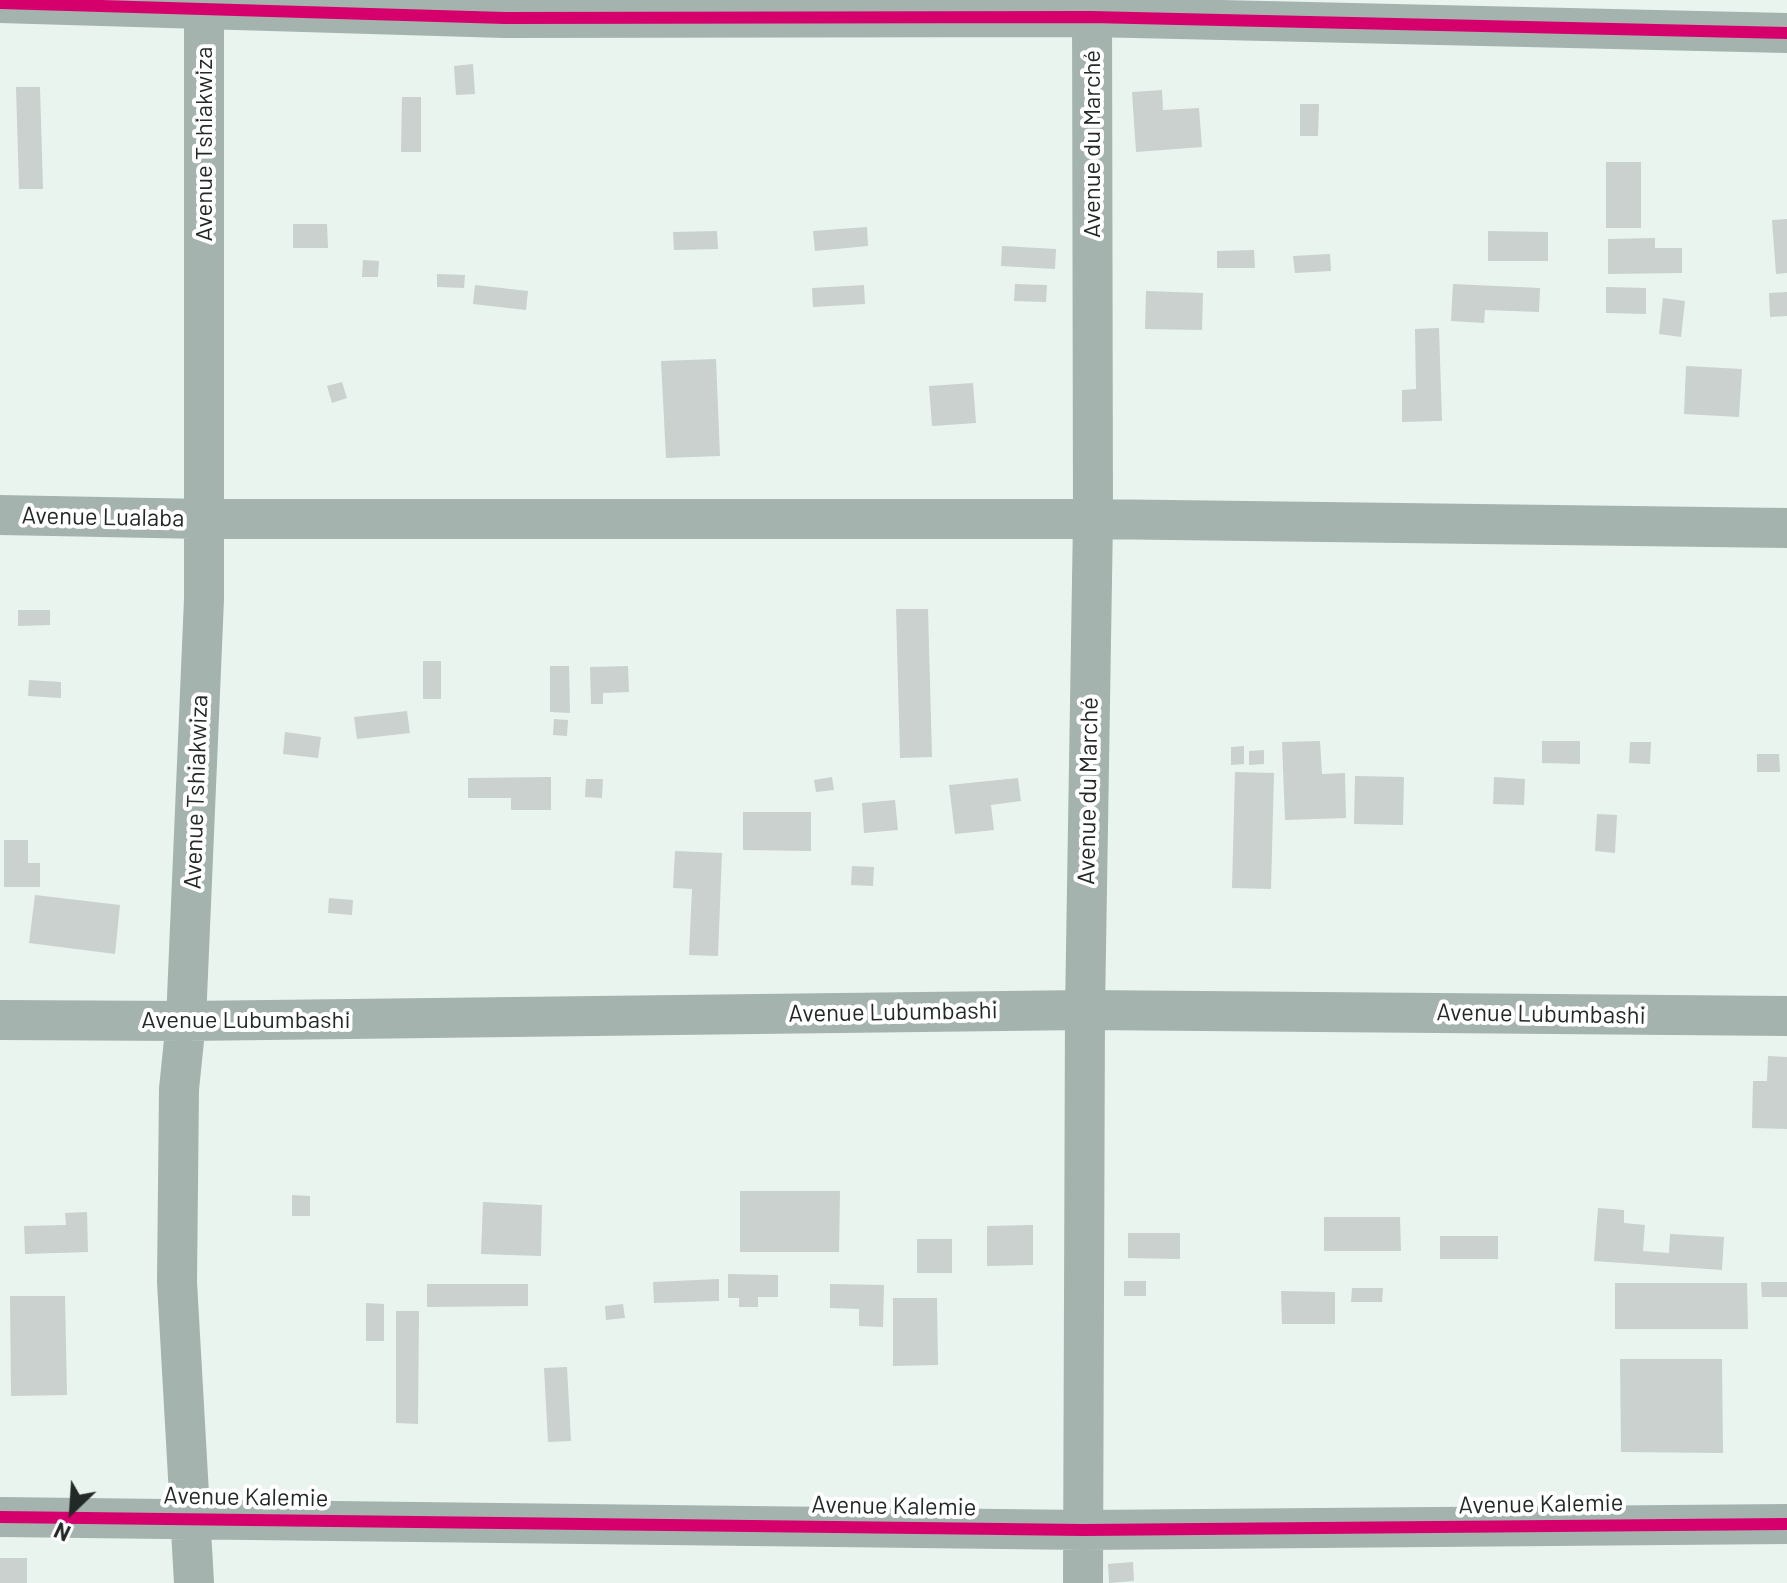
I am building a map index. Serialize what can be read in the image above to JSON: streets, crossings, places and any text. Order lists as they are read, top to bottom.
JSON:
{
  "streets": {
    "street": [
      "Avenue Tshiakwiza",
      "Avenue du Marché",
      "Avenue Lualaba",
      "Avenue Lubumbashi",
      "Avenue Kalemie"
    ]
  },
  "crossings": [
    ["Avenue Tshiakwiza", "Avenue Lualaba"],
    ["Avenue Tshiakwiza", "Avenue Lubumbashi"],
    ["Avenue Tshiakwiza", "Avenue Kalemie"],
    ["Avenue du Marché", "Avenue Lualaba"],
    ["Avenue du Marché", "Avenue Lubumbashi"],
    ["Avenue du Marché", "Avenue Kalemie"]
  ],
  "north": "bottom left"
}
